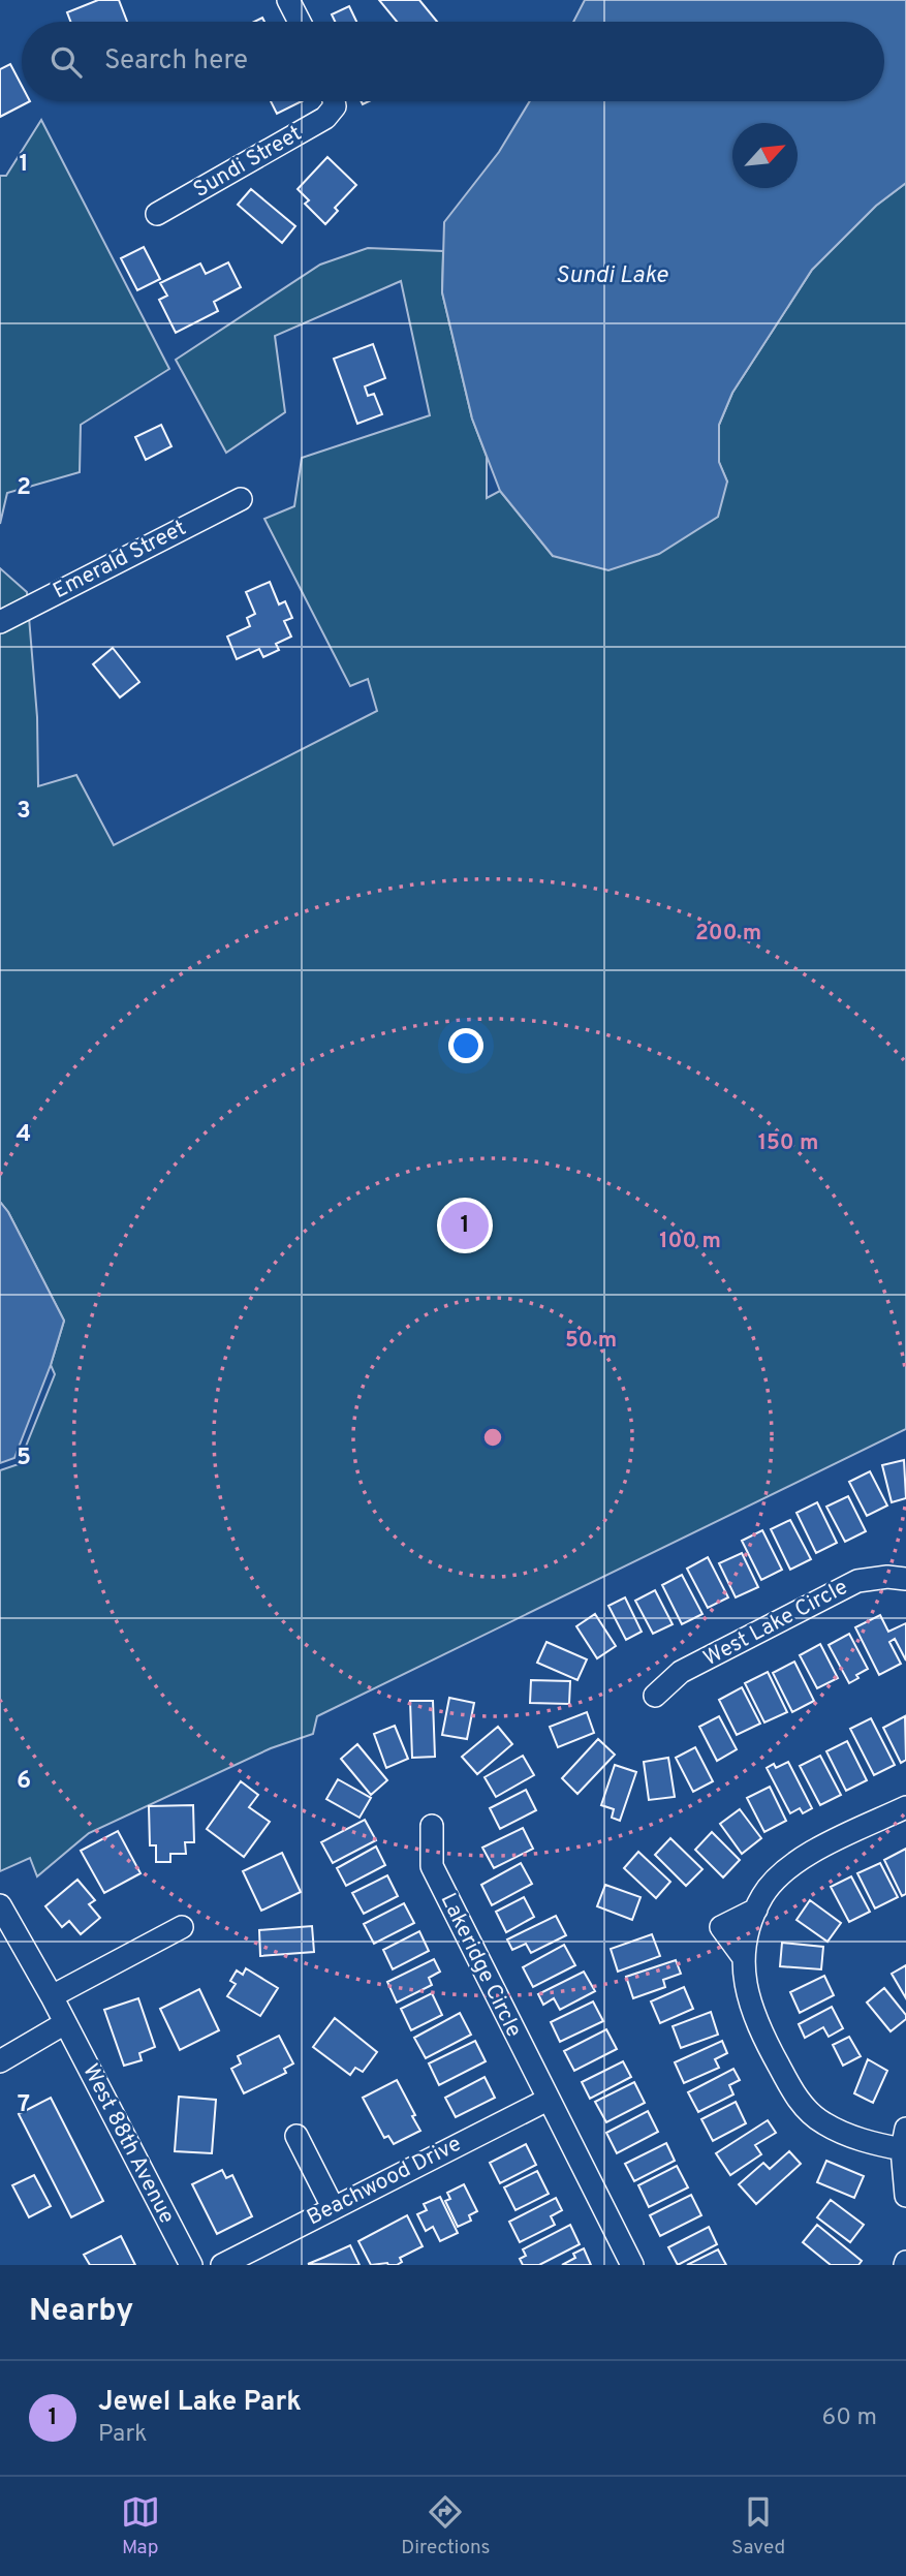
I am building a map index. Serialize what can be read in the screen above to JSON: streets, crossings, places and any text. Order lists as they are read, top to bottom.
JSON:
{
  "streets": {
    "street": [
      "Sundi Street",
      "Emerald Street",
      "West Lake Circle",
      "Lakeridge Circle",
      "West 88th Avenue",
      "Beachwood Drive"
    ]
  },
  "crossings": [
    ["Lakeridge Circle", "Beachwood Drive"]
  ],
  "water": ["Sundi Lake"],
  "north": "top right",
  "page": {
    "search": "Search here",
    "pins": "1",
    "heading": "Nearby",
    "list": [
      {
        "mark": "1",
        "name": "Jewel Lake Park",
        "note": "Park",
        "value": "60 m"
      }
    ],
    "nav": ["Map", "Directions", "Saved"]
  },
  "grid": {
    "rows": [
      "1",
      "2",
      "3",
      "4",
      "5",
      "6",
      "7"
    ]
  },
  "rings": [
    "200 m",
    "150 m",
    "100 m",
    "50 m"
  ]
}
